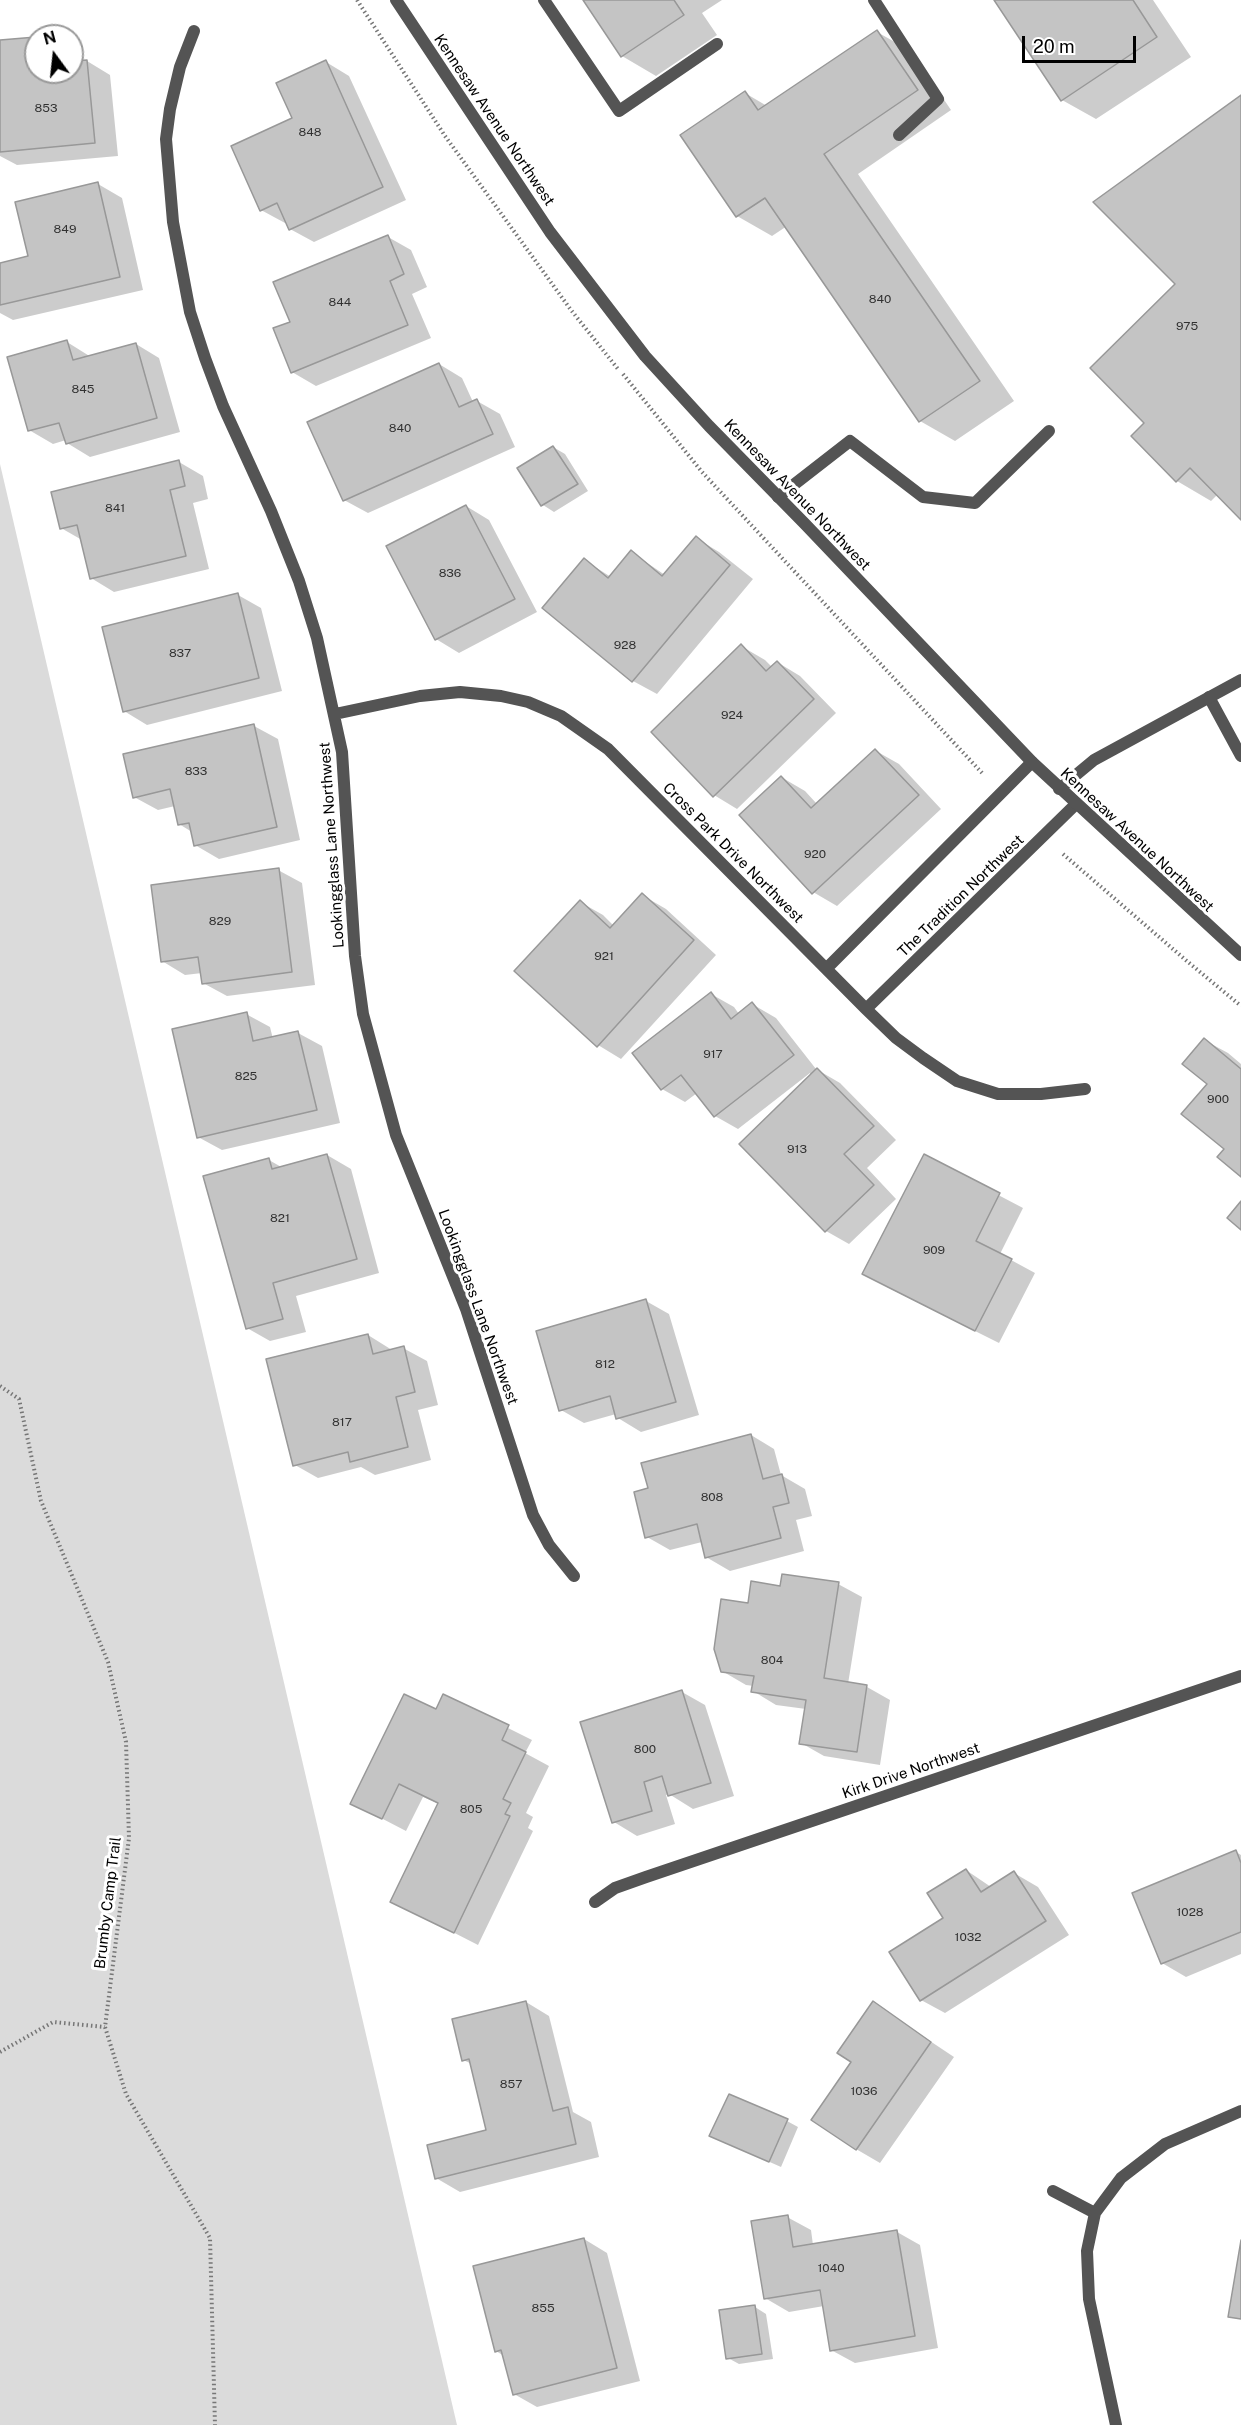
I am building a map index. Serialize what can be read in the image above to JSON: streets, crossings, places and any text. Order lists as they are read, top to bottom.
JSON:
{
  "streets": {
    "street": [
      "Kennesaw Avenue Northwest",
      "Lookingglass Lane Northwest",
      "Cross Park Drive Northwest",
      "The Tradition Northwest",
      "Kirk Drive Northwest"
    ],
    "path": ["Brumby Camp Trail"]
  },
  "crossings": [
    ["Kennesaw Avenue Northwest", "The Tradition Northwest"],
    ["Lookingglass Lane Northwest", "Cross Park Drive Northwest"],
    ["Cross Park Drive Northwest", "The Tradition Northwest"]
  ],
  "house_numbers": [
    "853",
    "848",
    "849",
    "840",
    "844",
    "975",
    "845",
    "840",
    "841",
    "836",
    "928",
    "837",
    "924",
    "833",
    "920",
    "829",
    "921",
    "917",
    "825",
    "900",
    "913",
    "821",
    "909",
    "812",
    "817",
    "808",
    "804",
    "800",
    "805",
    "1028",
    "1032",
    "857",
    "1036",
    "1040",
    "855"
  ],
  "scale_bar": "20 m",
  "north": "top"
}
